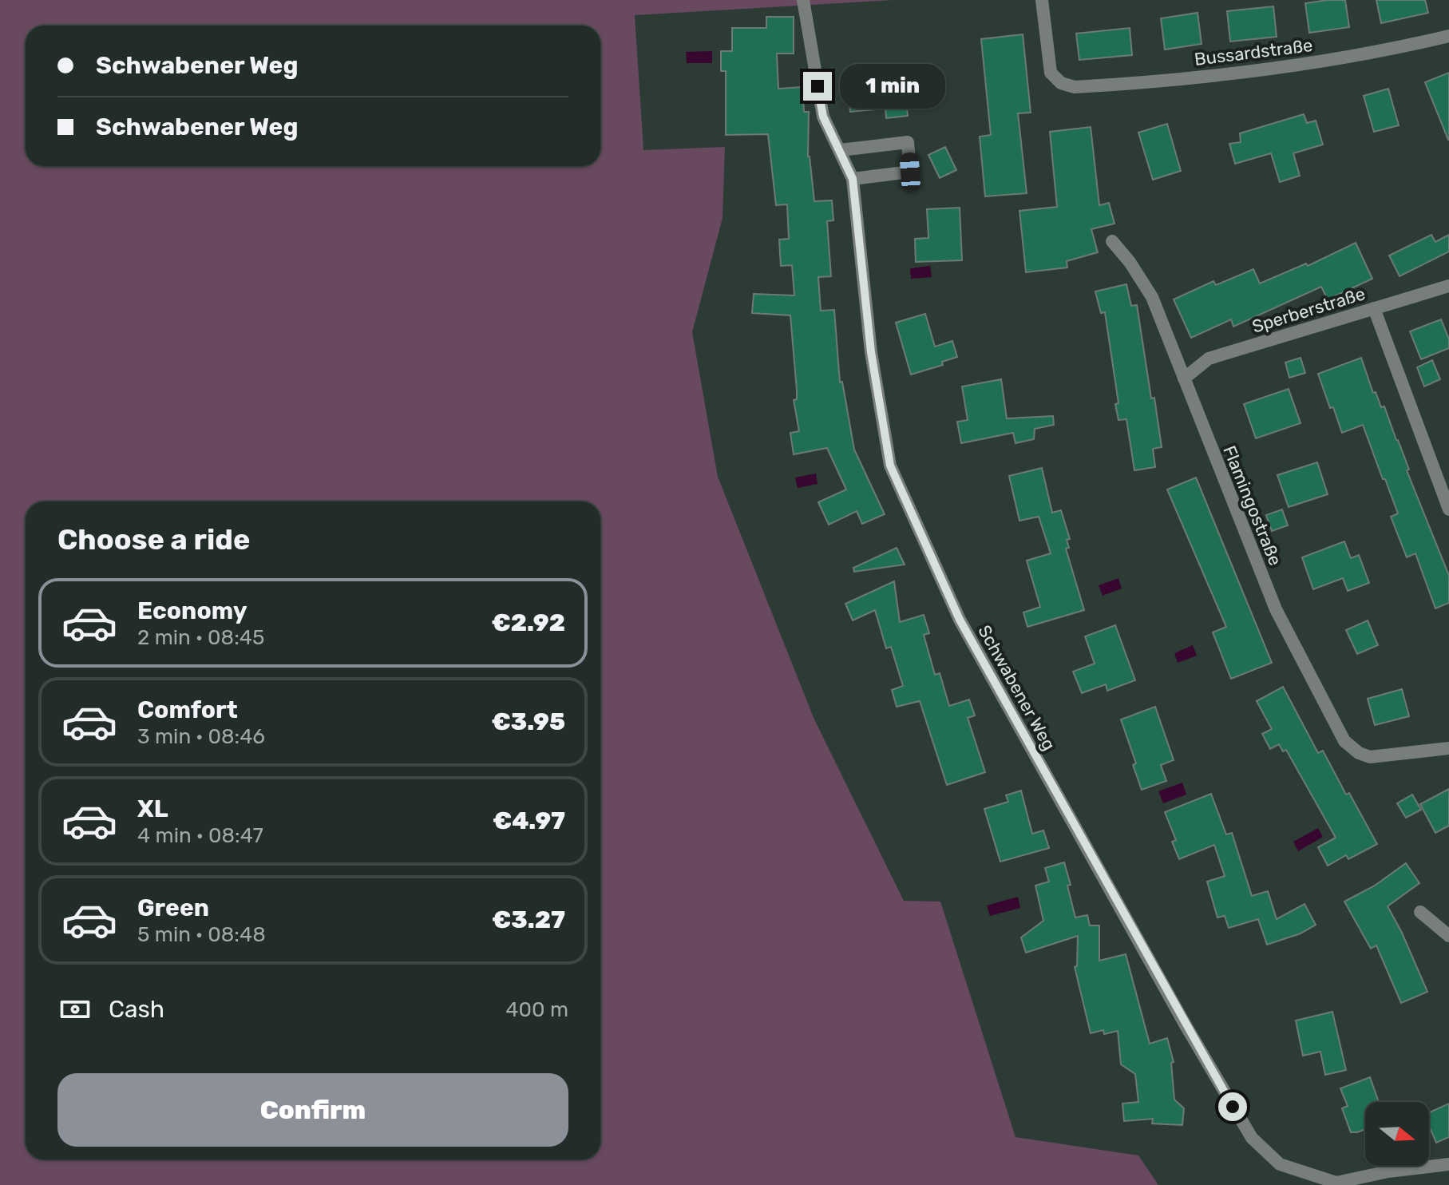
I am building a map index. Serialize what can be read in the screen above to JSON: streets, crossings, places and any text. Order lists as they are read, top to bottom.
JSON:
{
  "streets": {
    "street": [
      "Bussardstraße",
      "Sperberstraße",
      "Flamingostraße",
      "Schwabener Weg"
    ]
  },
  "crossings": [
    ["Sperberstraße", "Flamingostraße"]
  ],
  "north": "right",
  "page": {
    "banner": ["Schwabener Weg", "Schwabener Weg"],
    "bubble": "1 min",
    "heading": "Choose a ride",
    "list": [
      {
        "name": "Economy",
        "note": "2 min · 08:45",
        "value": "€2.92"
      },
      {
        "name": "Comfort",
        "note": "3 min · 08:46",
        "value": "€3.95"
      },
      {
        "name": "XL",
        "note": "4 min · 08:47",
        "value": "€4.97"
      },
      {
        "name": "Green",
        "note": "5 min · 08:48",
        "value": "€3.27"
      }
    ],
    "pay": ["Cash", "400 m"],
    "buttons": "Confirm"
  }
}
